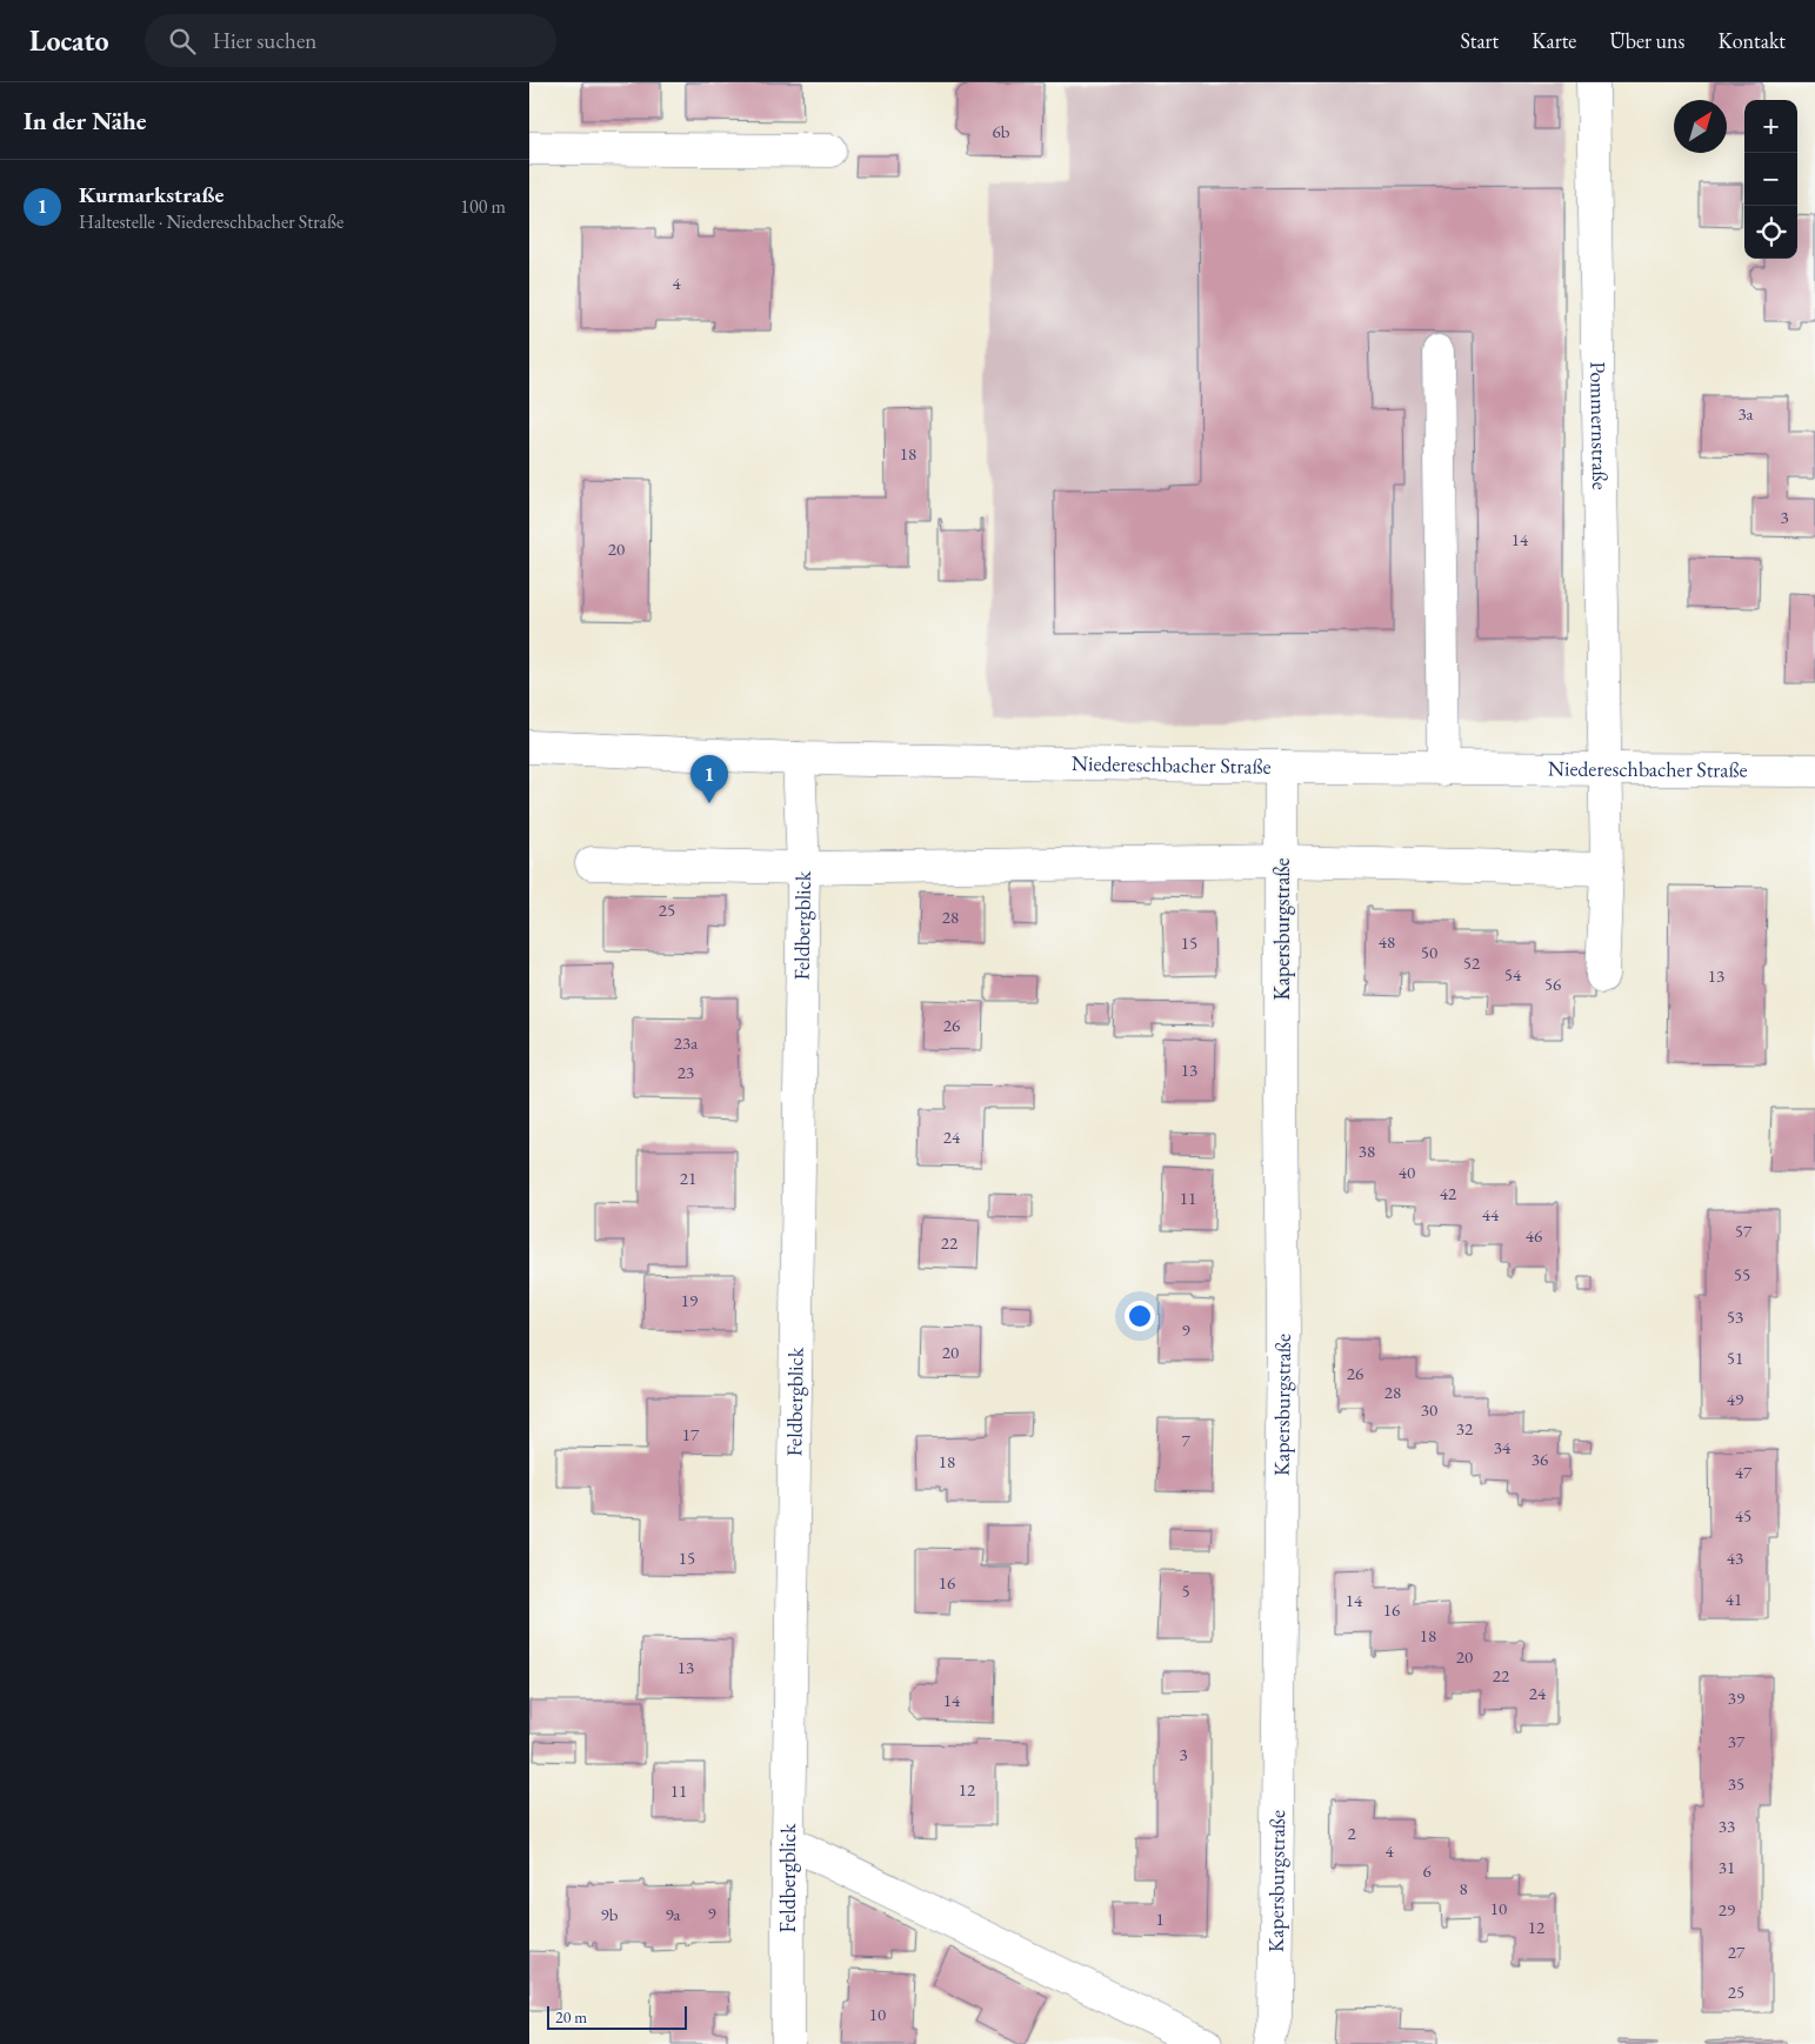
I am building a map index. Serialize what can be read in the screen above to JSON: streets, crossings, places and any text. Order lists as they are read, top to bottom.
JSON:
{
  "streets": {
    "street": [
      "Pommernstraße",
      "Niedereschbacher Straße",
      "Feldbergblick",
      "Kapersburgstraße"
    ]
  },
  "crossings": [
    ["Pommernstraße", "Niedereschbacher Straße"],
    ["Niedereschbacher Straße", "Feldbergblick"],
    ["Niedereschbacher Straße", "Kapersburgstraße"]
  ],
  "house_numbers": [
    "6b",
    "4",
    "3a",
    "18",
    "3",
    "14",
    "20",
    "25",
    "28",
    "48",
    "15",
    "50",
    "52",
    "54",
    "13",
    "56",
    "26",
    "23a",
    "13",
    "23",
    "24",
    "38",
    "40",
    "21",
    "42",
    "11",
    "44",
    "57",
    "46",
    "22",
    "55",
    "19",
    "53",
    "9",
    "20",
    "51",
    "26",
    "28",
    "49",
    "30",
    "32",
    "17",
    "7",
    "34",
    "36",
    "18",
    "47",
    "45",
    "15",
    "43",
    "16",
    "5",
    "41",
    "14",
    "16",
    "18",
    "20",
    "13",
    "22",
    "24",
    "39",
    "14",
    "37",
    "3",
    "35",
    "12",
    "11",
    "33",
    "2",
    "4",
    "31",
    "6",
    "8",
    "10",
    "29",
    "9",
    "9b",
    "9a",
    "1",
    "12",
    "27",
    "25",
    "10"
  ],
  "scale_bar": "20 m",
  "north": "top right",
  "page": {
    "header": "Locato",
    "search": "Hier suchen",
    "nav": [
      "Start",
      "Karte",
      "Über uns",
      "Kontakt"
    ],
    "heading": "In der Nähe",
    "map_buttons": ["+", "−"],
    "list": [
      {
        "mark": "1",
        "name": "Kurmarkstraße",
        "note": "Haltestelle · Niedereschbacher Straße",
        "value": "100 m"
      }
    ],
    "pins": "1",
    "scale": "20 m"
  }
}
